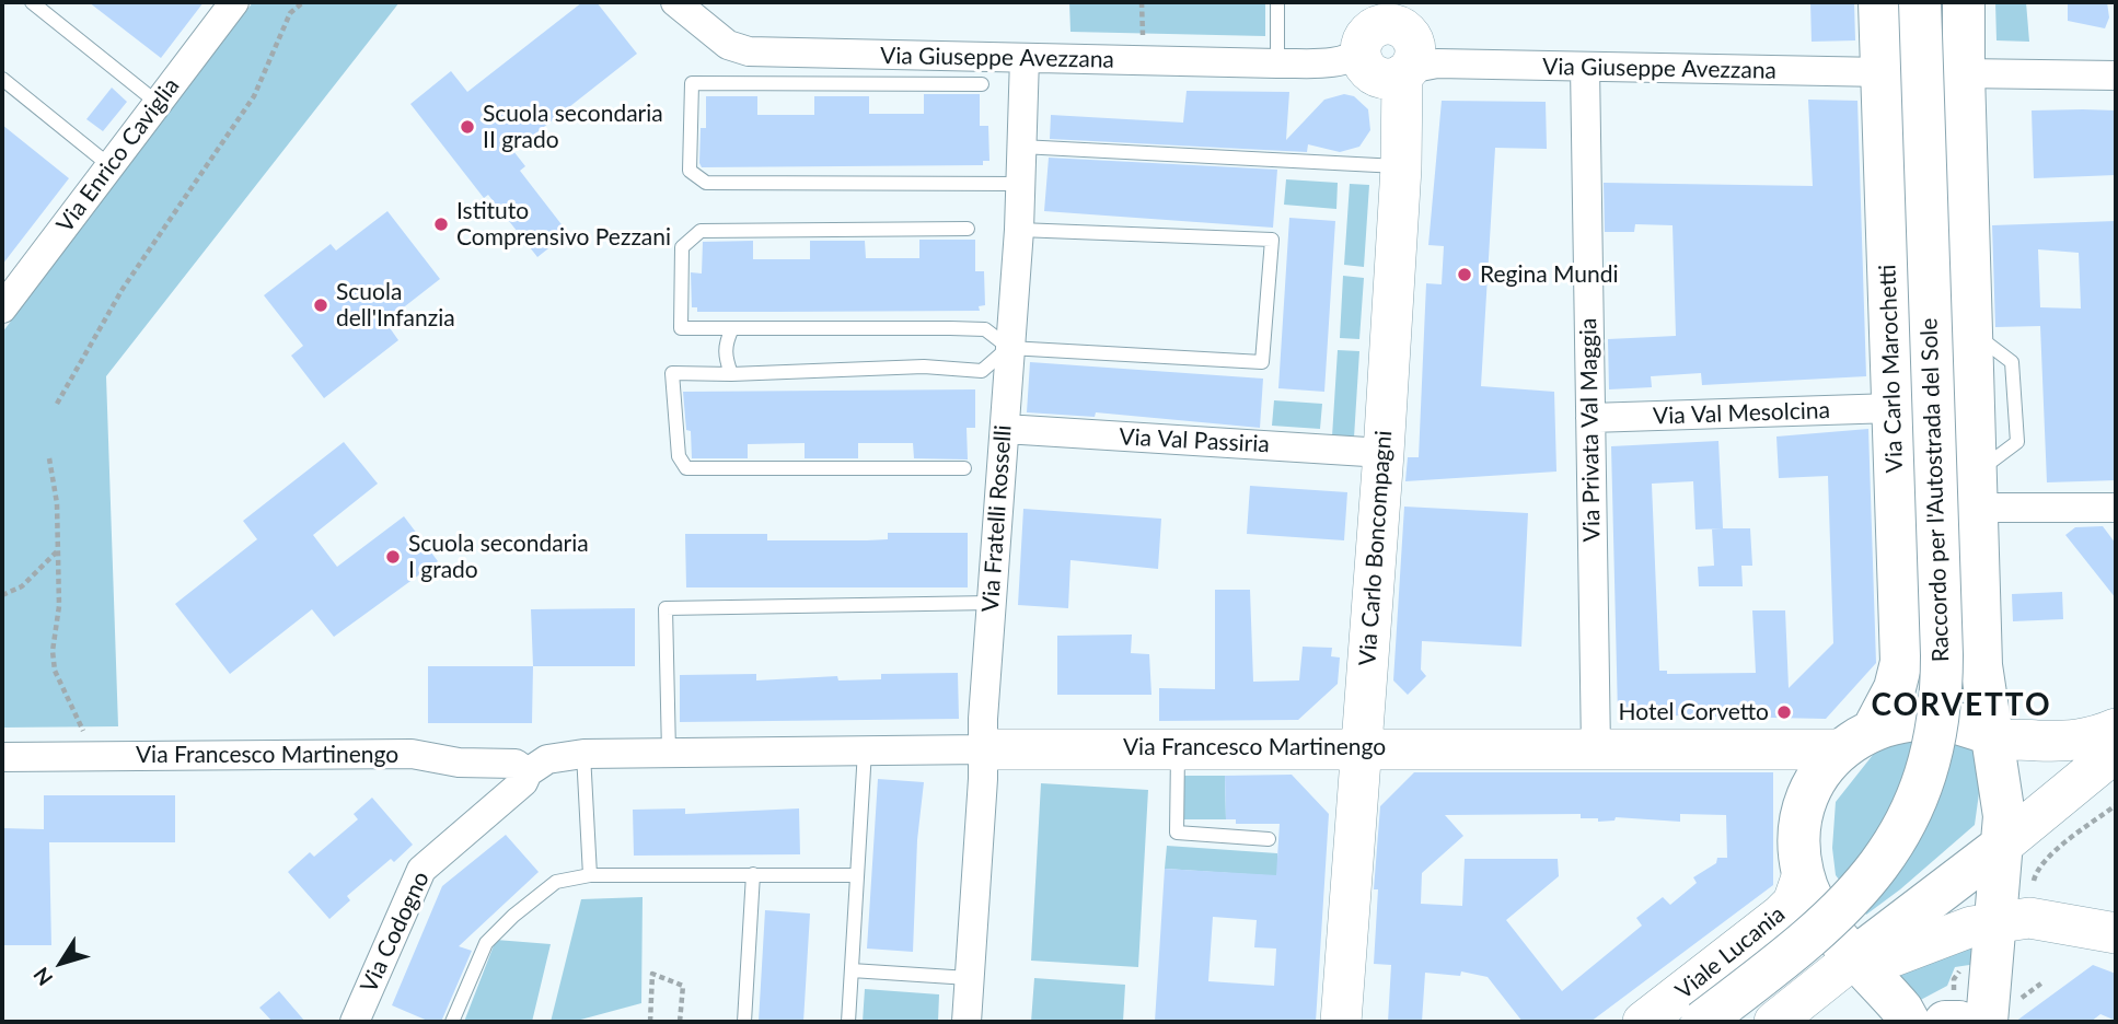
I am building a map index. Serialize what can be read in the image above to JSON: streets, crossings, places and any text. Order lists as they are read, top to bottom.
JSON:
{
  "streets": {
    "main road": ["Via Carlo Marochetti", "Raccordo per l'Autostrada del Sole"],
    "street": [
      "Via Giuseppe Avezzana",
      "Via Enrico Caviglia",
      "Via Val Mesolcina",
      "Via Privata Val Maggia",
      "Via Val Passiria",
      "Via Fratelli Rosselli",
      "Via Carlo Boncompagni",
      "Via Francesco Martinengo",
      "Via Codogno",
      "Viale Lucania"
    ]
  },
  "crossings": [
    ["Via Giuseppe Avezzana", "Via Carlo Marochetti"],
    ["Via Giuseppe Avezzana", "Via Privata Val Maggia"],
    ["Via Giuseppe Avezzana", "Via Fratelli Rosselli"],
    ["Via Giuseppe Avezzana", "Via Carlo Boncompagni"],
    ["Via Carlo Marochetti", "Via Val Mesolcina"],
    ["Via Carlo Marochetti", "Via Francesco Martinengo"],
    ["Via Carlo Marochetti", "Viale Lucania"],
    ["Via Val Mesolcina", "Via Privata Val Maggia"],
    ["Via Privata Val Maggia", "Via Francesco Martinengo"],
    ["Via Val Passiria", "Via Fratelli Rosselli"],
    ["Via Val Passiria", "Via Carlo Boncompagni"],
    ["Via Fratelli Rosselli", "Via Francesco Martinengo"],
    ["Via Carlo Boncompagni", "Via Francesco Martinengo"],
    ["Via Francesco Martinengo", "Via Codogno"],
    ["Via Francesco Martinengo", "Viale Lucania"]
  ],
  "districts": ["CORVETTO"],
  "places": [
    "Scuola secondaria II grado",
    "Istituto Comprensivo Pezzani",
    "Regina Mundi",
    "Scuola dell'Infanzia",
    "Scuola secondaria I grado",
    "Hotel Corvetto"
  ],
  "north": "bottom left"
}
